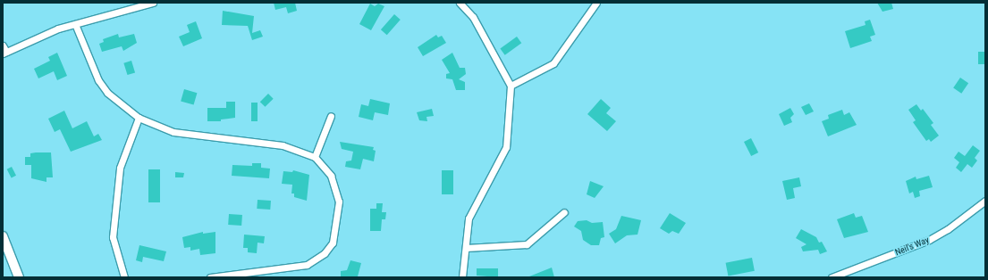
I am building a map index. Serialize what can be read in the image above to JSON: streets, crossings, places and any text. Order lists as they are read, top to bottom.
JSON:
{
  "streets": {
    "street": ["Neil's Way"]
  }
}
